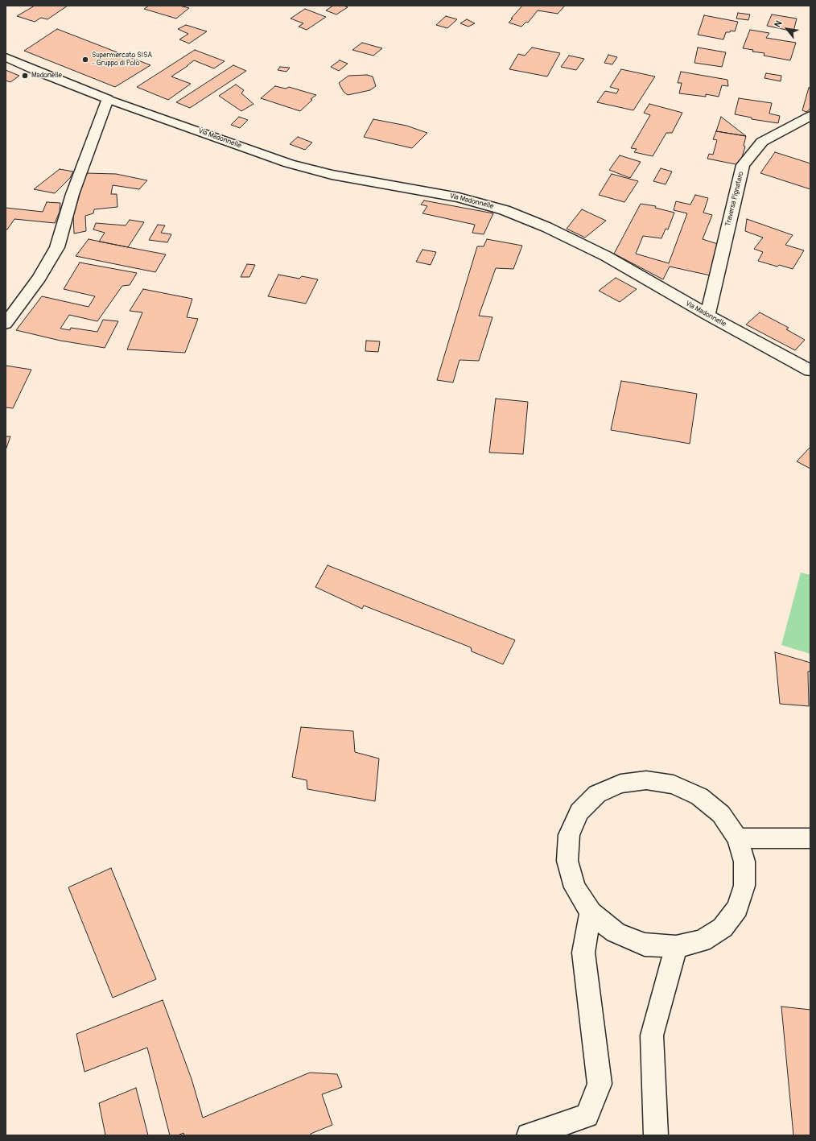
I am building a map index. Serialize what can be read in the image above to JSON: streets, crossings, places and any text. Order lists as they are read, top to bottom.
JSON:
{
  "streets": {
    "street": ["Via Madonnelle", "Traversa Pignataro"]
  },
  "crossings": [
    ["Via Madonnelle", "Traversa Pignataro"]
  ],
  "places": ["Supermercato SISA - Gruppo di Polo", "Madonelle"],
  "north": "top left"
}
